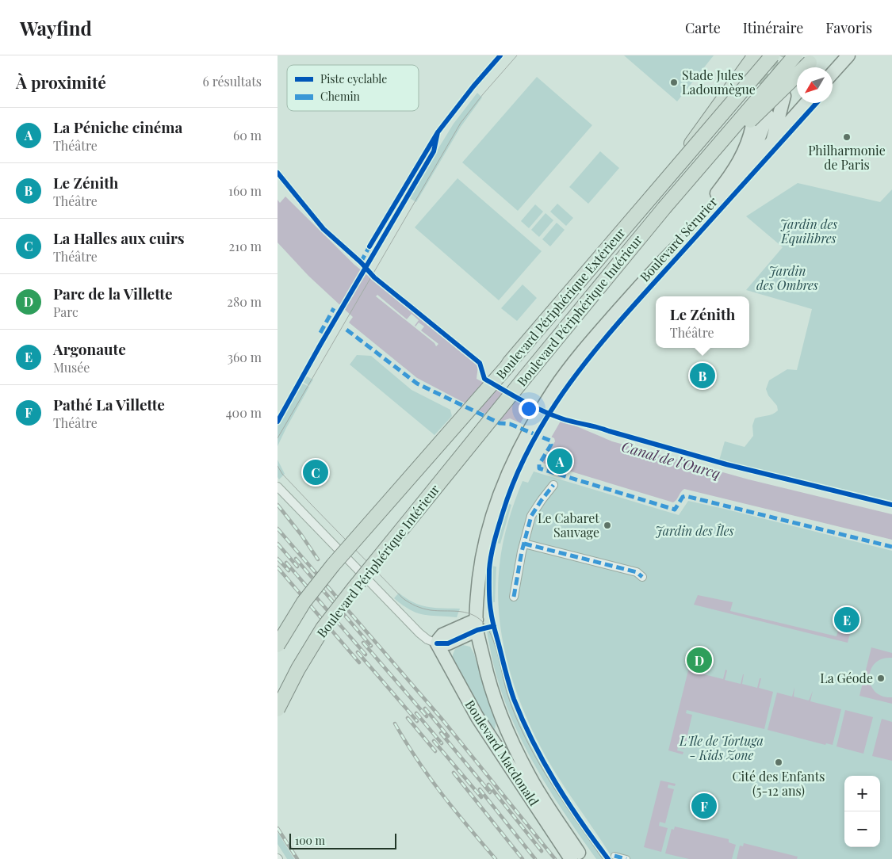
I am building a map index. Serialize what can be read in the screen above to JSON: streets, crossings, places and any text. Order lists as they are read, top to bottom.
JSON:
{
  "streets": {
    "highway": ["Boulevard Périphérique Extérieur", "Boulevard Périphérique Intérieur"],
    "main road": ["Boulevard Sérurier", "Boulevard Macdonald"]
  },
  "crossings": [
    ["Boulevard Sérurier", "Boulevard Macdonald"]
  ],
  "water": ["Canal de l'Ourcq"],
  "parks": [
    "Jardin des Équilibres",
    "Jardin des Ombres",
    "Jardin des Îles",
    "L'Ile de Tortuga - Kids Zone"
  ],
  "places": [
    "Stade Jules Ladoumègue",
    "Philharmonie de Paris",
    "Le Cabaret Sauvage",
    "La Géode",
    "Cité des Enfants (5-12 ans)"
  ],
  "legend": ["Piste cyclable", "Chemin"],
  "scale_bar": "100 m",
  "north": "bottom left",
  "page": {
    "header": "Wayfind",
    "nav": ["Carte", "Itinéraire", "Favoris"],
    "heading": ["À proximité", "6 résultats"],
    "list": [
      {
        "mark": "A",
        "name": "La Péniche cinéma",
        "note": "Théâtre",
        "value": "60 m"
      },
      {
        "mark": "B",
        "name": "Le Zénith",
        "note": "Théâtre",
        "value": "160 m"
      },
      {
        "mark": "C",
        "name": "La Halles aux cuirs",
        "note": "Théâtre",
        "value": "210 m"
      },
      {
        "mark": "D",
        "name": "Parc de la Villette",
        "note": "Parc",
        "value": "280 m"
      },
      {
        "mark": "E",
        "name": "Argonaute",
        "note": "Musée",
        "value": "360 m"
      },
      {
        "mark": "F",
        "name": "Pathé La Villette",
        "note": "Théâtre",
        "value": "400 m"
      }
    ],
    "popup": ["Le Zénith", "Théâtre"],
    "pins": [
      "B",
      "A",
      "C",
      "E",
      "D",
      "F"
    ],
    "map_buttons": ["+", "−"],
    "scale": "100 m"
  }
}
